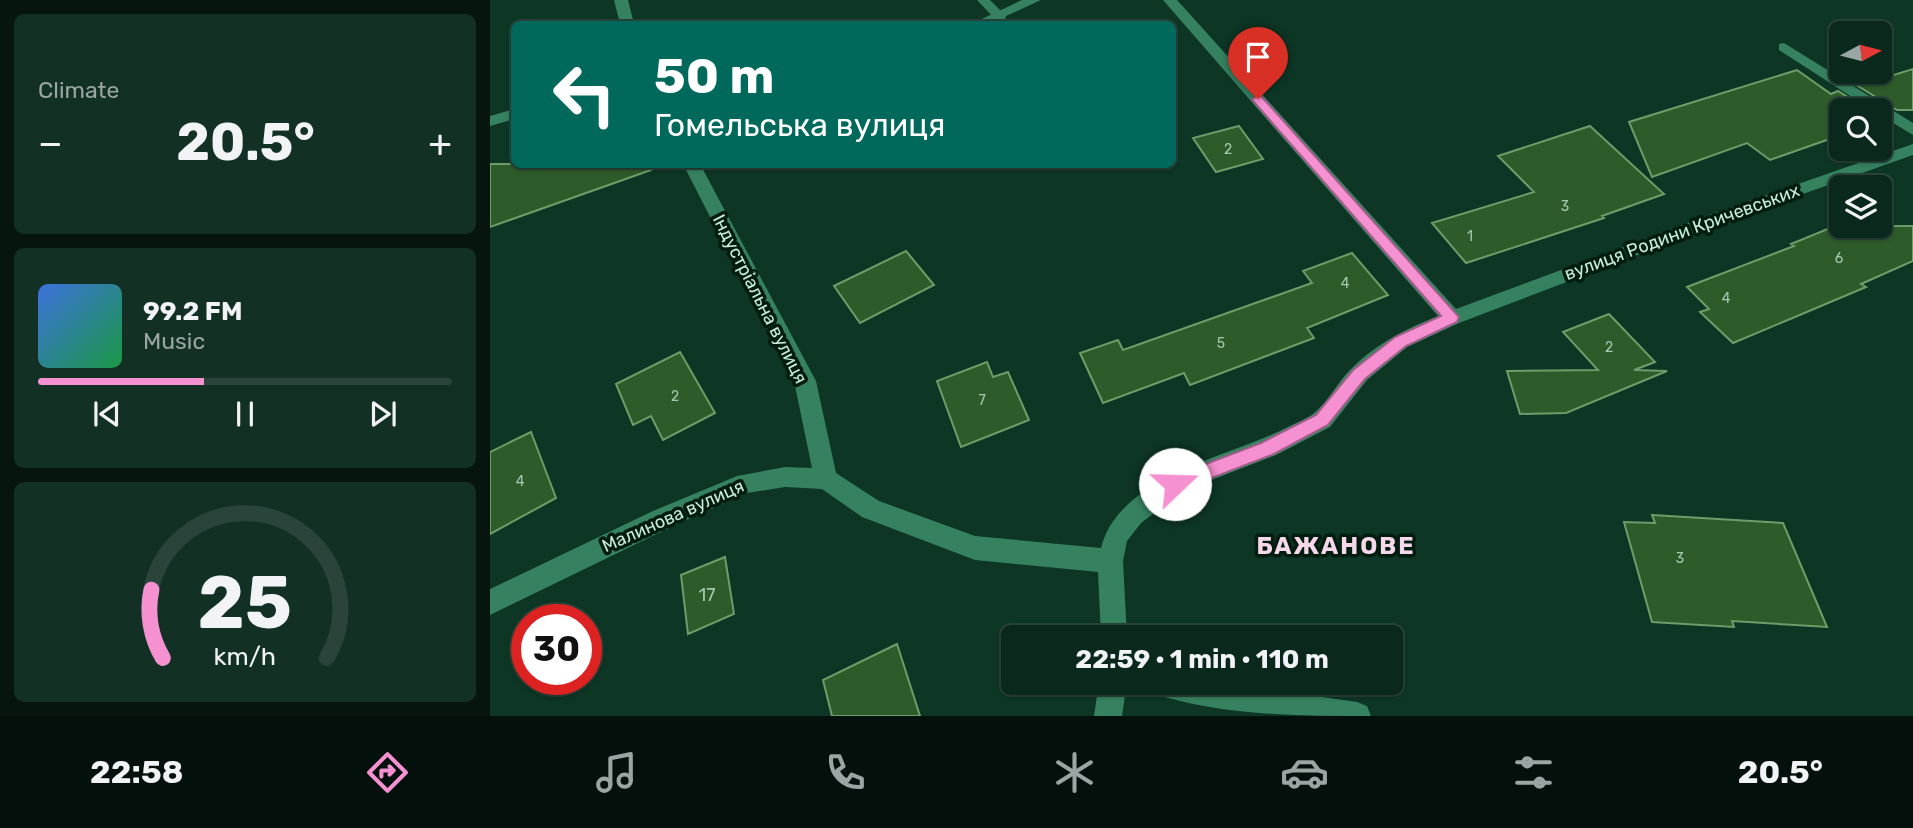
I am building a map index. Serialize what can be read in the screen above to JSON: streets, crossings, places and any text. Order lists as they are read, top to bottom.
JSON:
{
  "streets": {
    "street": ["вулиця Родини Кричевських", "Індустріальна вулиця", "Малинова вулиця"]
  },
  "crossings": [
    ["Індустріальна вулиця", "Малинова вулиця"]
  ],
  "districts": ["БАЖАНОВЕ"],
  "house_numbers": [
    "2",
    "3",
    "1",
    "6",
    "4",
    "4",
    "5",
    "2",
    "2",
    "7",
    "4",
    "3",
    "17"
  ],
  "north": "right",
  "page": {
    "tile": "Climate",
    "turn": ["50 m", "Гомельська вулиця"],
    "heat": ["−", "20.5°", "+"],
    "song": ["99.2 FM", "Music"],
    "limit": "30",
    "trip": "22:59 · 1 min · 110 m",
    "tabs": ["22:58", "20.5°"],
    "gauge": ["25", "km/h"]
  }
}
